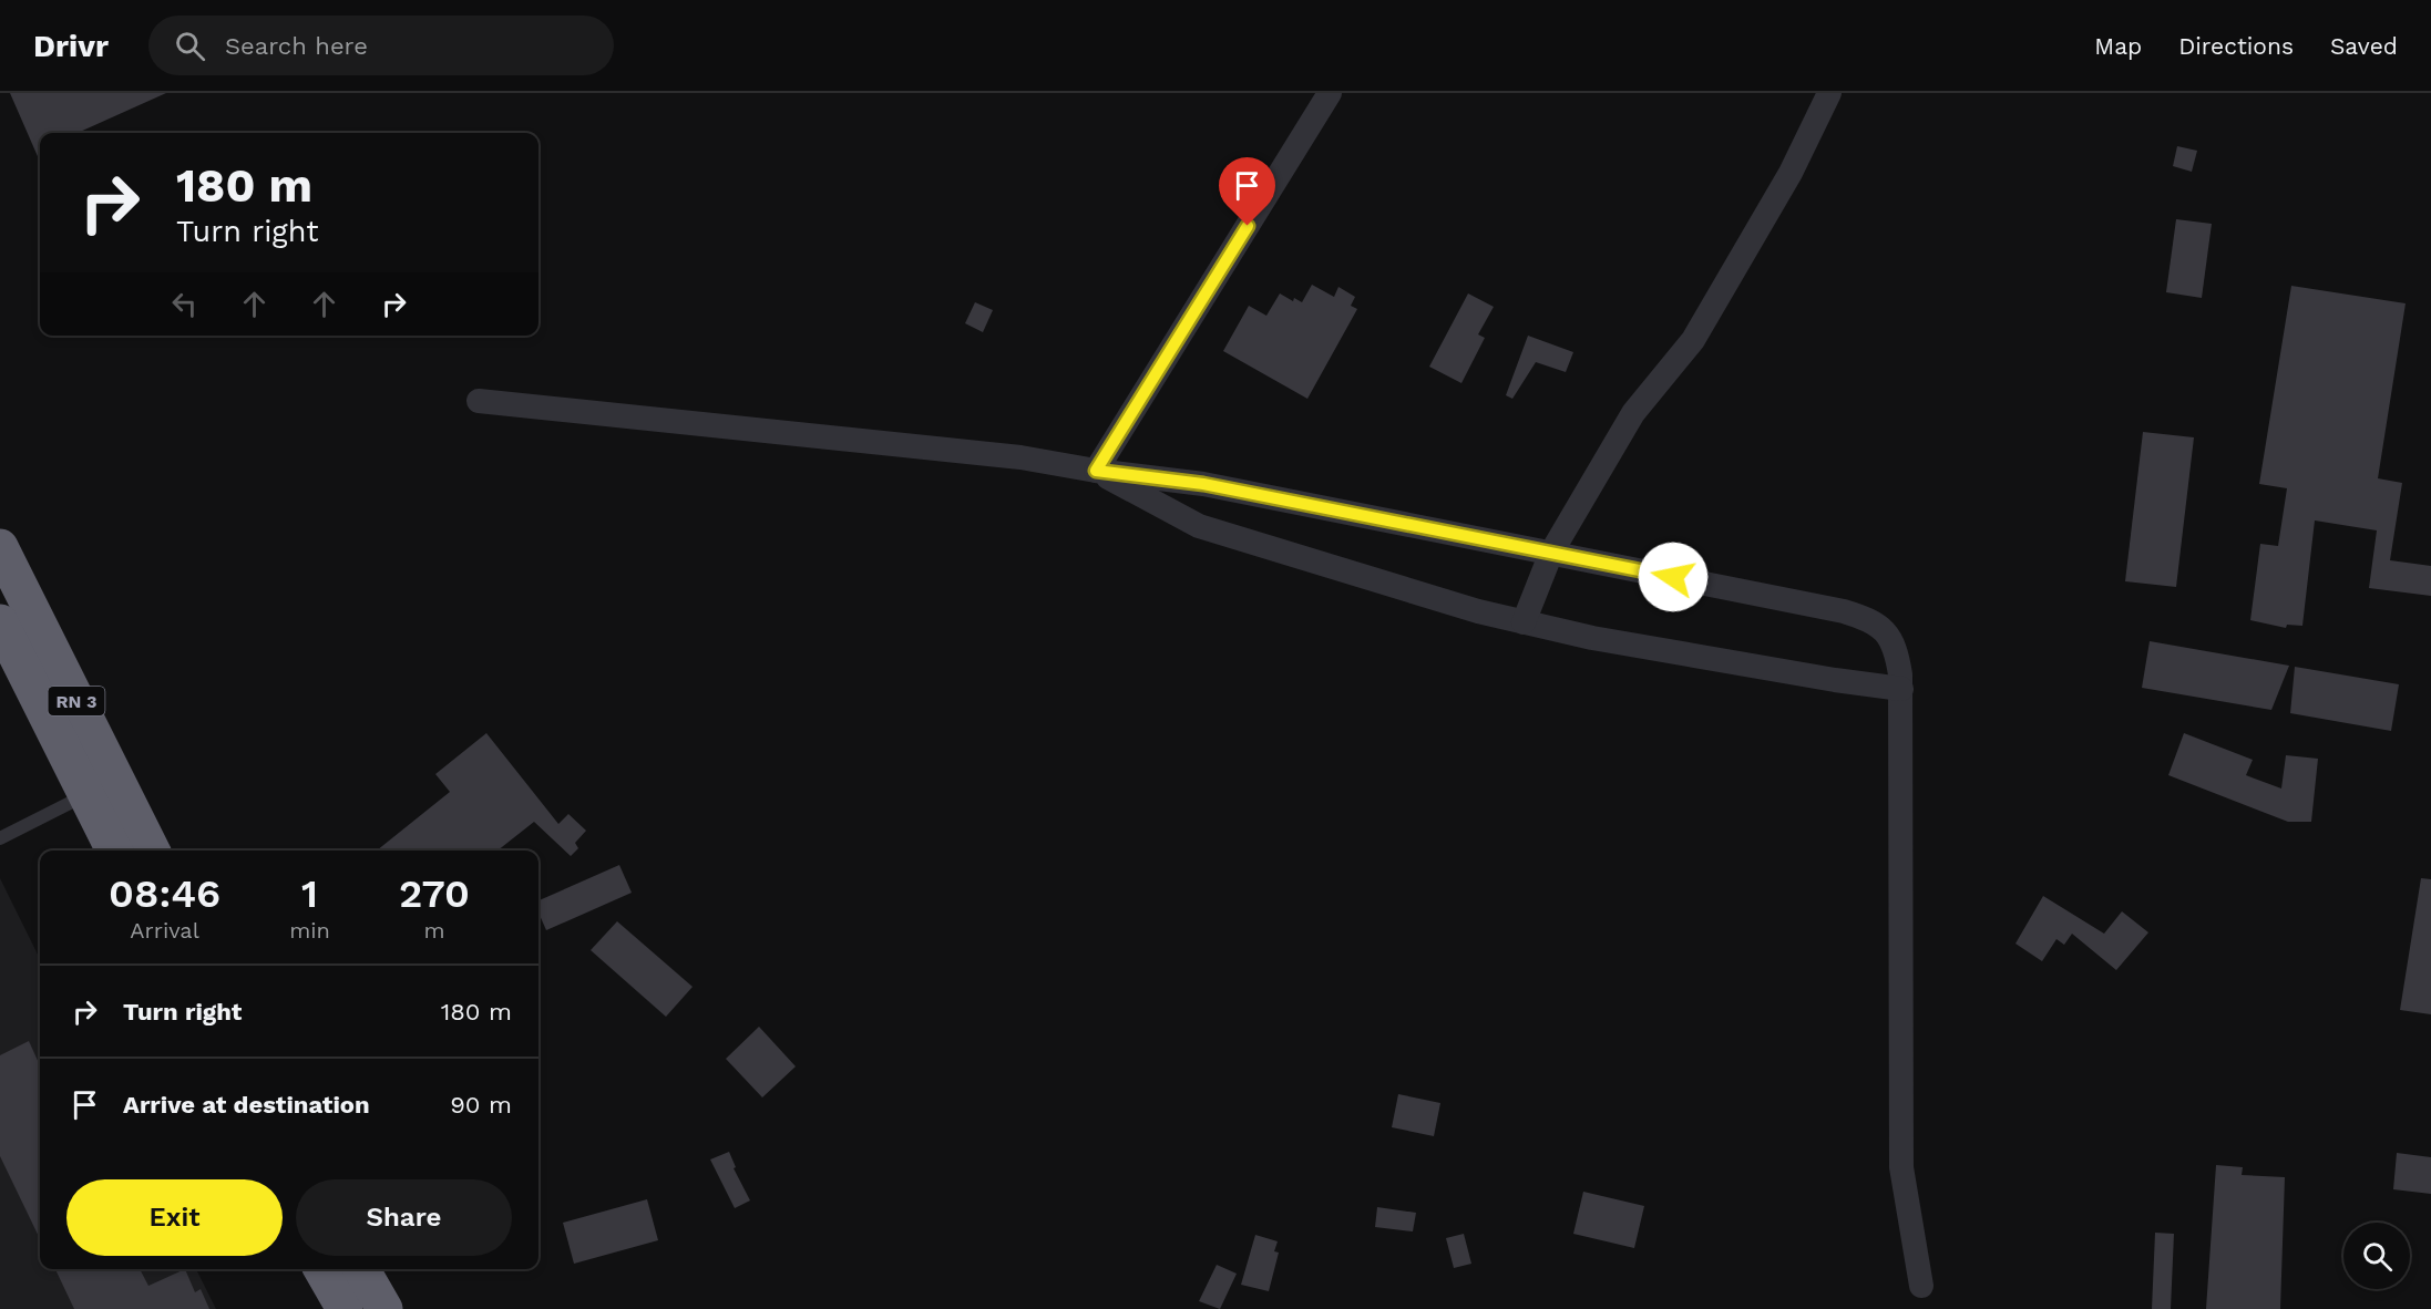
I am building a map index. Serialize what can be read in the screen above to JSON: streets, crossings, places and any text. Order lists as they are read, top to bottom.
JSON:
{
  "streets": {
    "highway": ["RN 3"]
  },
  "page": {
    "header": "Drivr",
    "search": "Search here",
    "nav": ["Map", "Directions", "Saved"],
    "turn": ["180 m", "Turn right"],
    "eta": [
      "08:46",
      "Arrival",
      "1",
      "min",
      "270",
      "m"
    ],
    "list": [
      {
        "name": "Turn right",
        "value": "180 m"
      },
      {
        "name": "Arrive at destination",
        "value": "90 m"
      }
    ],
    "buttons": ["Exit", "Share"]
  }
}
